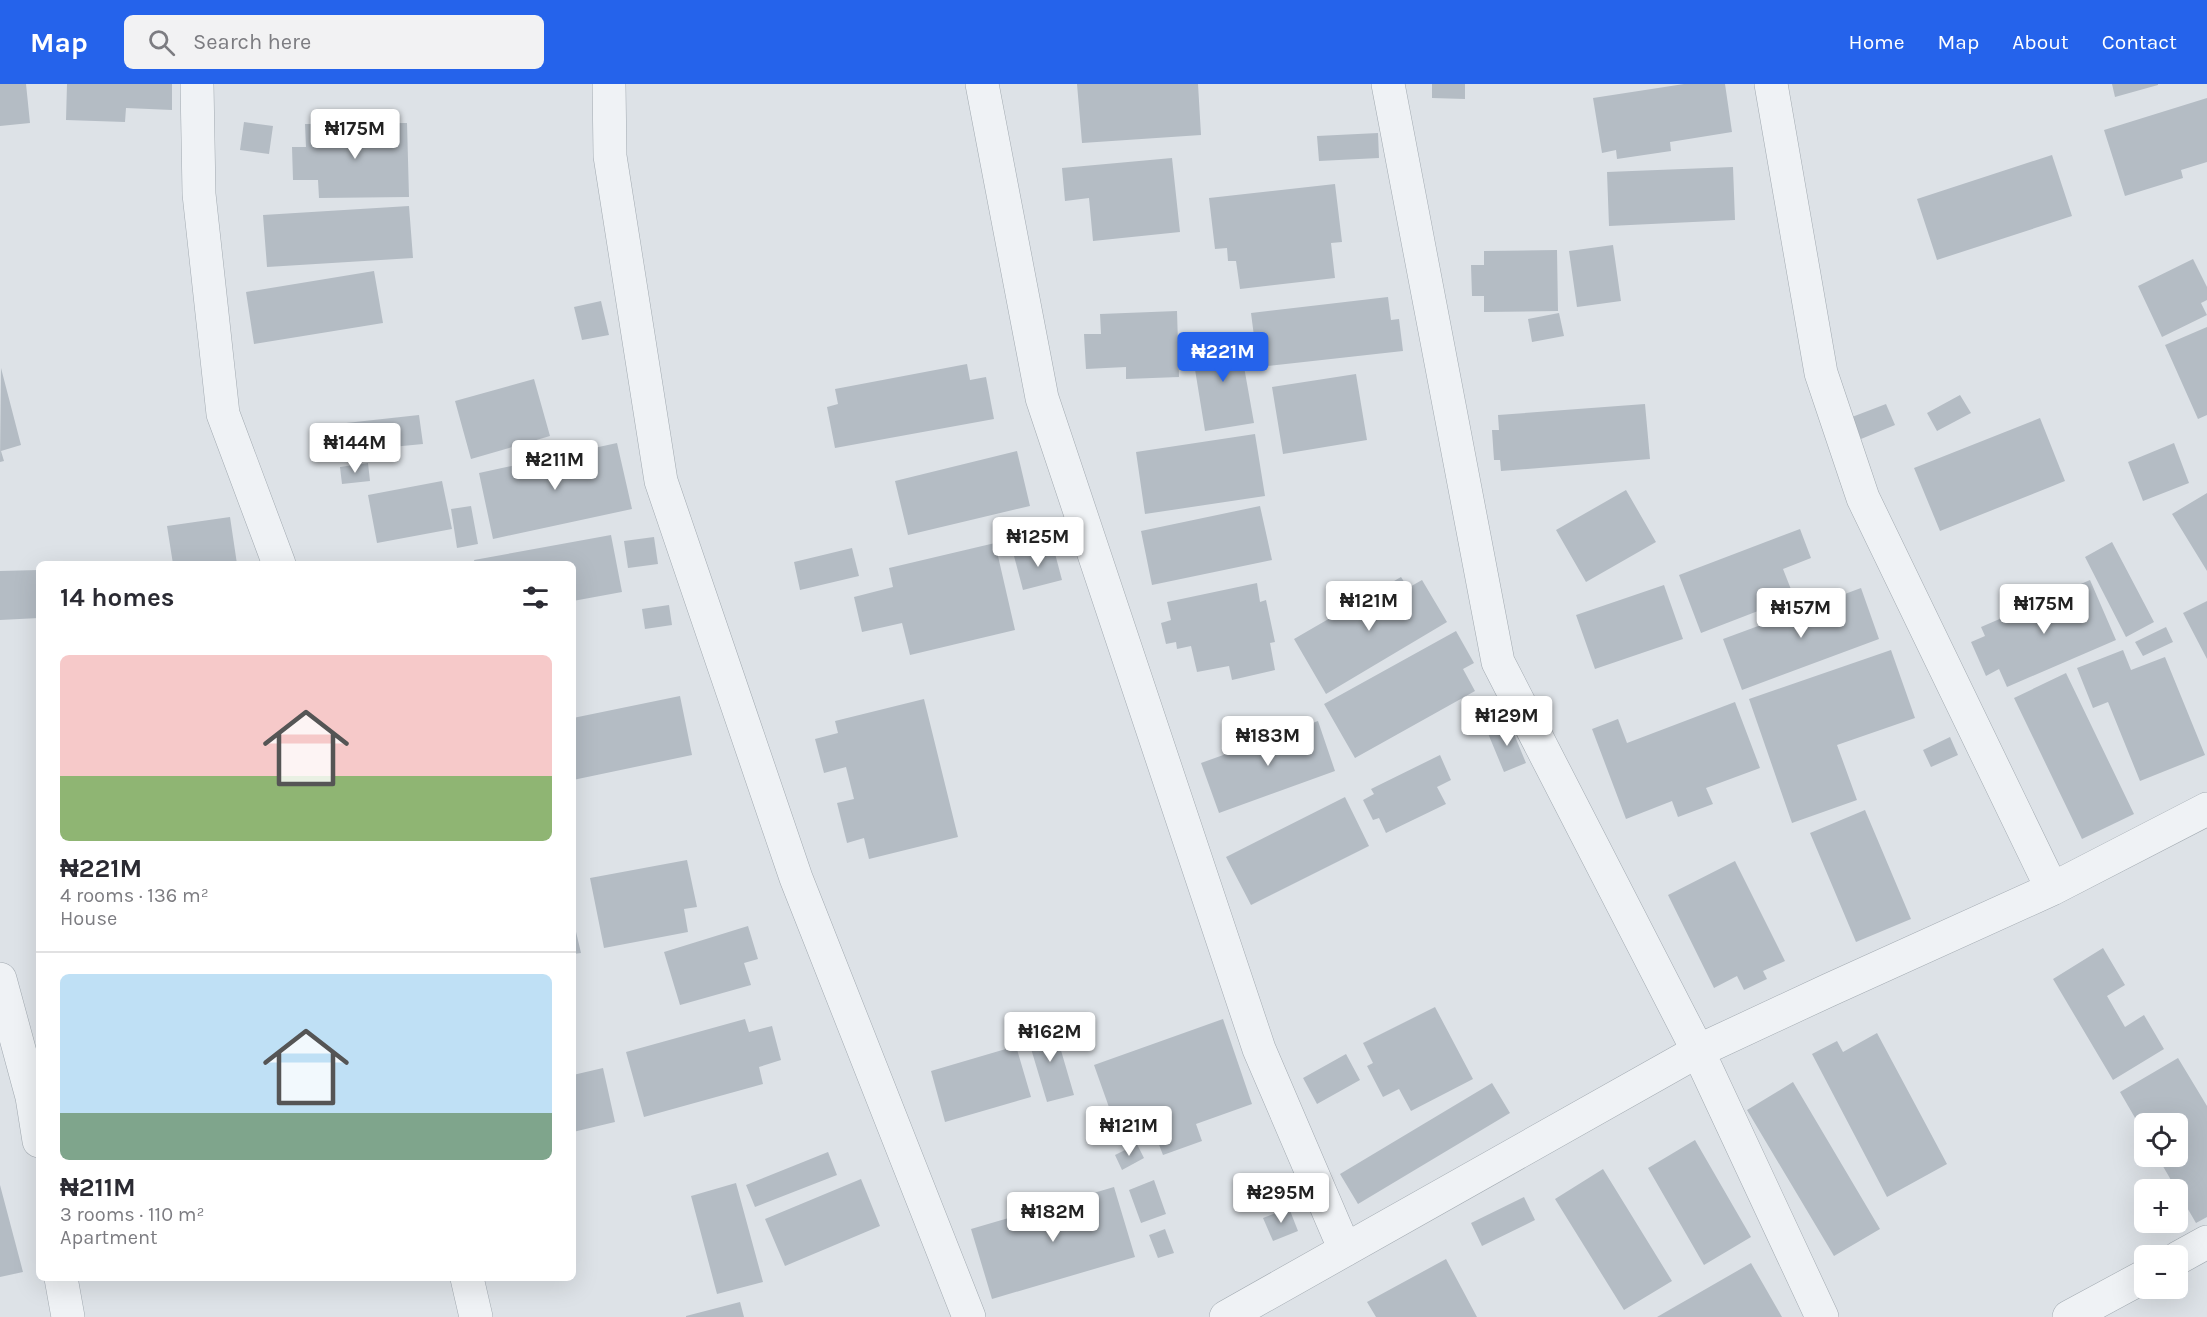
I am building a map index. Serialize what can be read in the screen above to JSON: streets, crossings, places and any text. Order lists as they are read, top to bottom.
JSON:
{
  "page": {
    "header": "Map",
    "search": "Search here",
    "nav": [
      "Home",
      "Map",
      "About",
      "Contact"
    ],
    "price": [
      "₦175M",
      "₦221M",
      "₦144M",
      "₦211M",
      "₦125M",
      "₦121M",
      "₦175M",
      "₦157M",
      "₦129M",
      "₦183M",
      "₦162M",
      "₦121M",
      "₦295M",
      "₦182M"
    ],
    "heading": "14 homes",
    "list": [
      {
        "name": "₦221M",
        "note": "4 rooms · 136 m² · House"
      },
      {
        "name": "₦211M",
        "note": "3 rooms · 110 m² · Apartment"
      }
    ],
    "map_buttons": ["+", "−"]
  }
}
